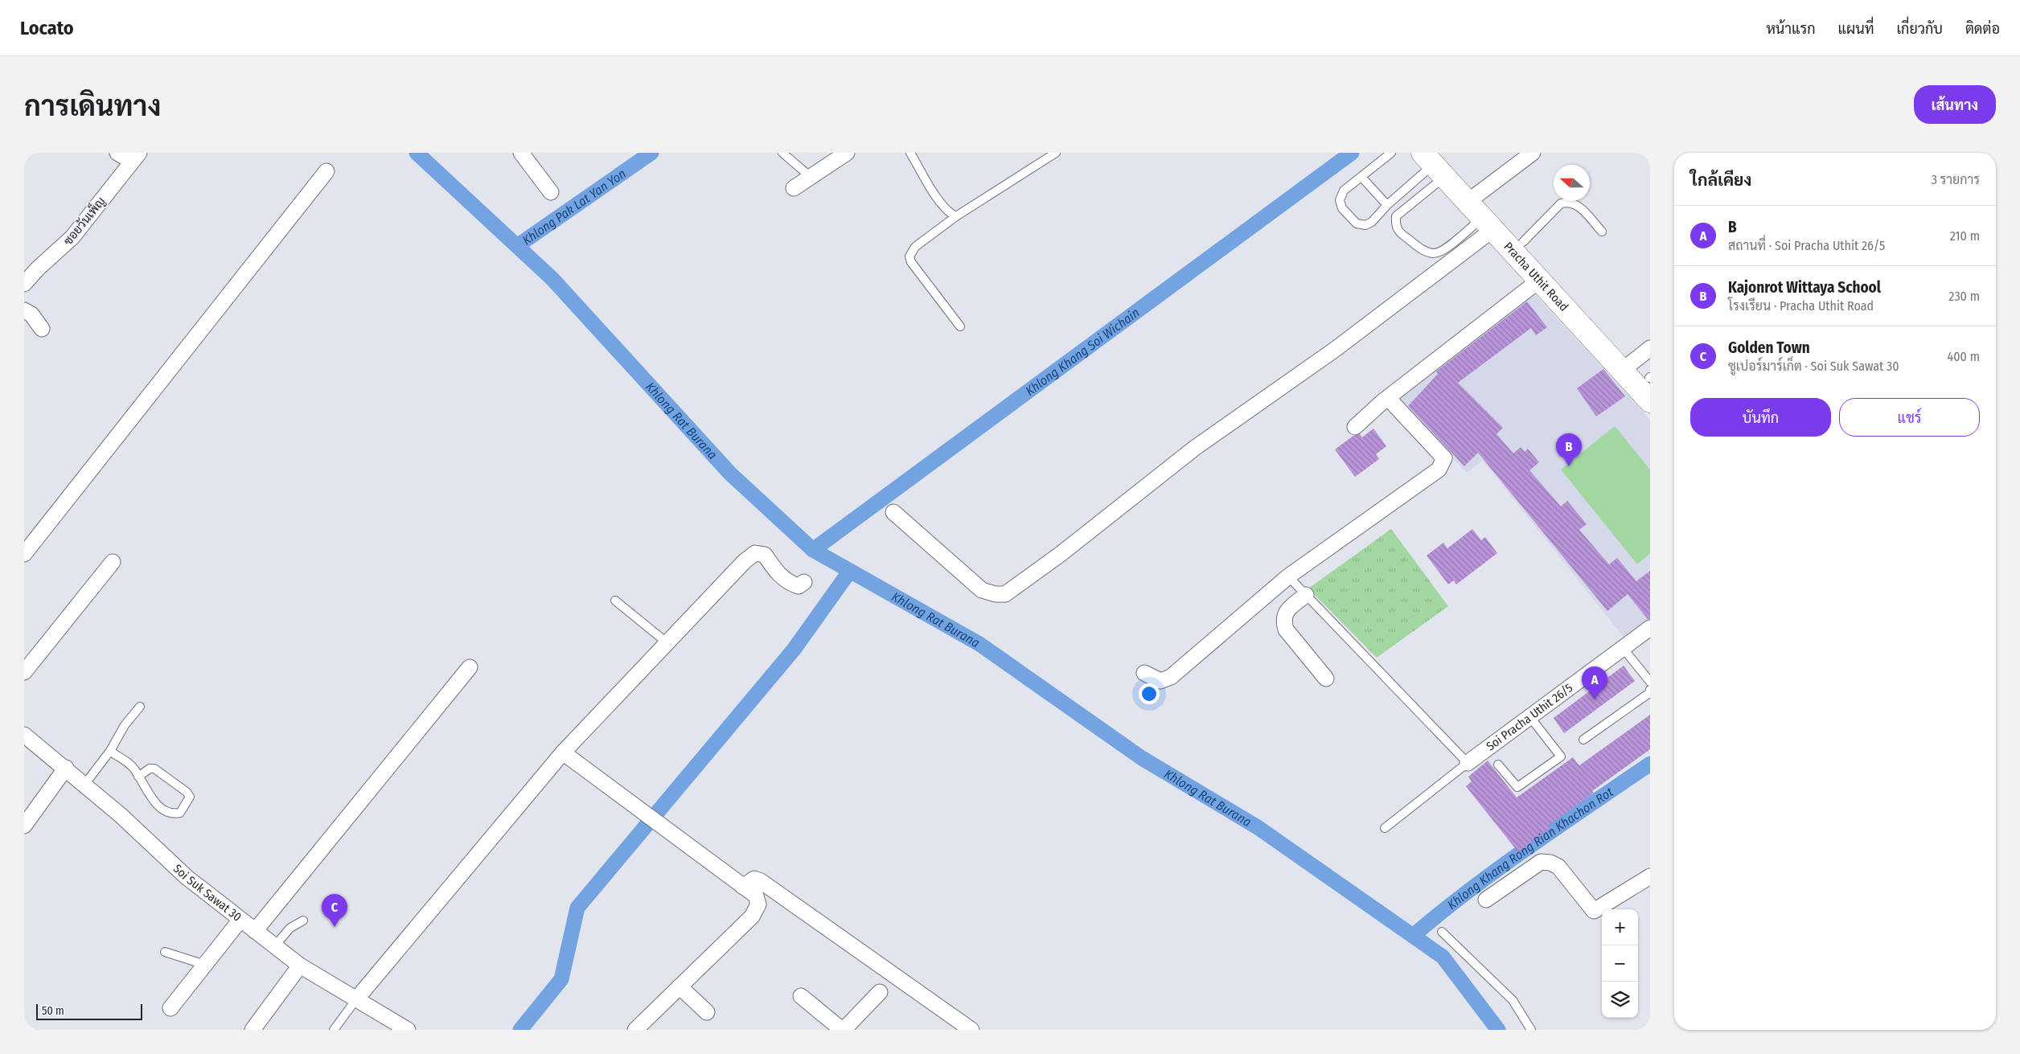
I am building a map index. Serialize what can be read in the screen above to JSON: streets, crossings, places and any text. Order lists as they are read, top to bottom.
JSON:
{
  "streets": {
    "main road": ["Pracha Uthit Road"],
    "street": ["ซอยวันเพ็ญ", "Soi Pracha Uthit 26/5", "Soi Suk Sawat 30"]
  },
  "water": [
    "Khlong Pak Lat Yan Yon",
    "Khlong Khang Soi Wichain",
    "Khlong Rat Burana",
    "Khlong Khang Rong Rian Khachon Rot"
  ],
  "scale_bar": "50 m",
  "north": "left",
  "page": {
    "header": "Locato",
    "nav": [
      "หน้าแรก",
      "แผนที่",
      "เกี่ยวกับ",
      "ติดต่อ"
    ],
    "buttons": [
      "เส้นทาง",
      ["บันทึก", "แชร์"]
    ],
    "title": "การเดินทาง",
    "heading": ["ใกล้เคียง", "3 รายการ"],
    "list": [
      {
        "mark": "A",
        "name": "B",
        "note": "สถานที่ · Soi Pracha Uthit 26/5",
        "value": "210 m"
      },
      {
        "mark": "B",
        "name": "Kajonrot Wittaya School",
        "note": "โรงเรียน · Pracha Uthit Road",
        "value": "230 m"
      },
      {
        "mark": "C",
        "name": "Golden Town",
        "note": "ซูเปอร์มาร์เก็ต · Soi Suk Sawat 30",
        "value": "400 m"
      }
    ],
    "pins": ["B", "A", "C"],
    "map_buttons": ["+", "−"],
    "scale": "50 m"
  }
}
